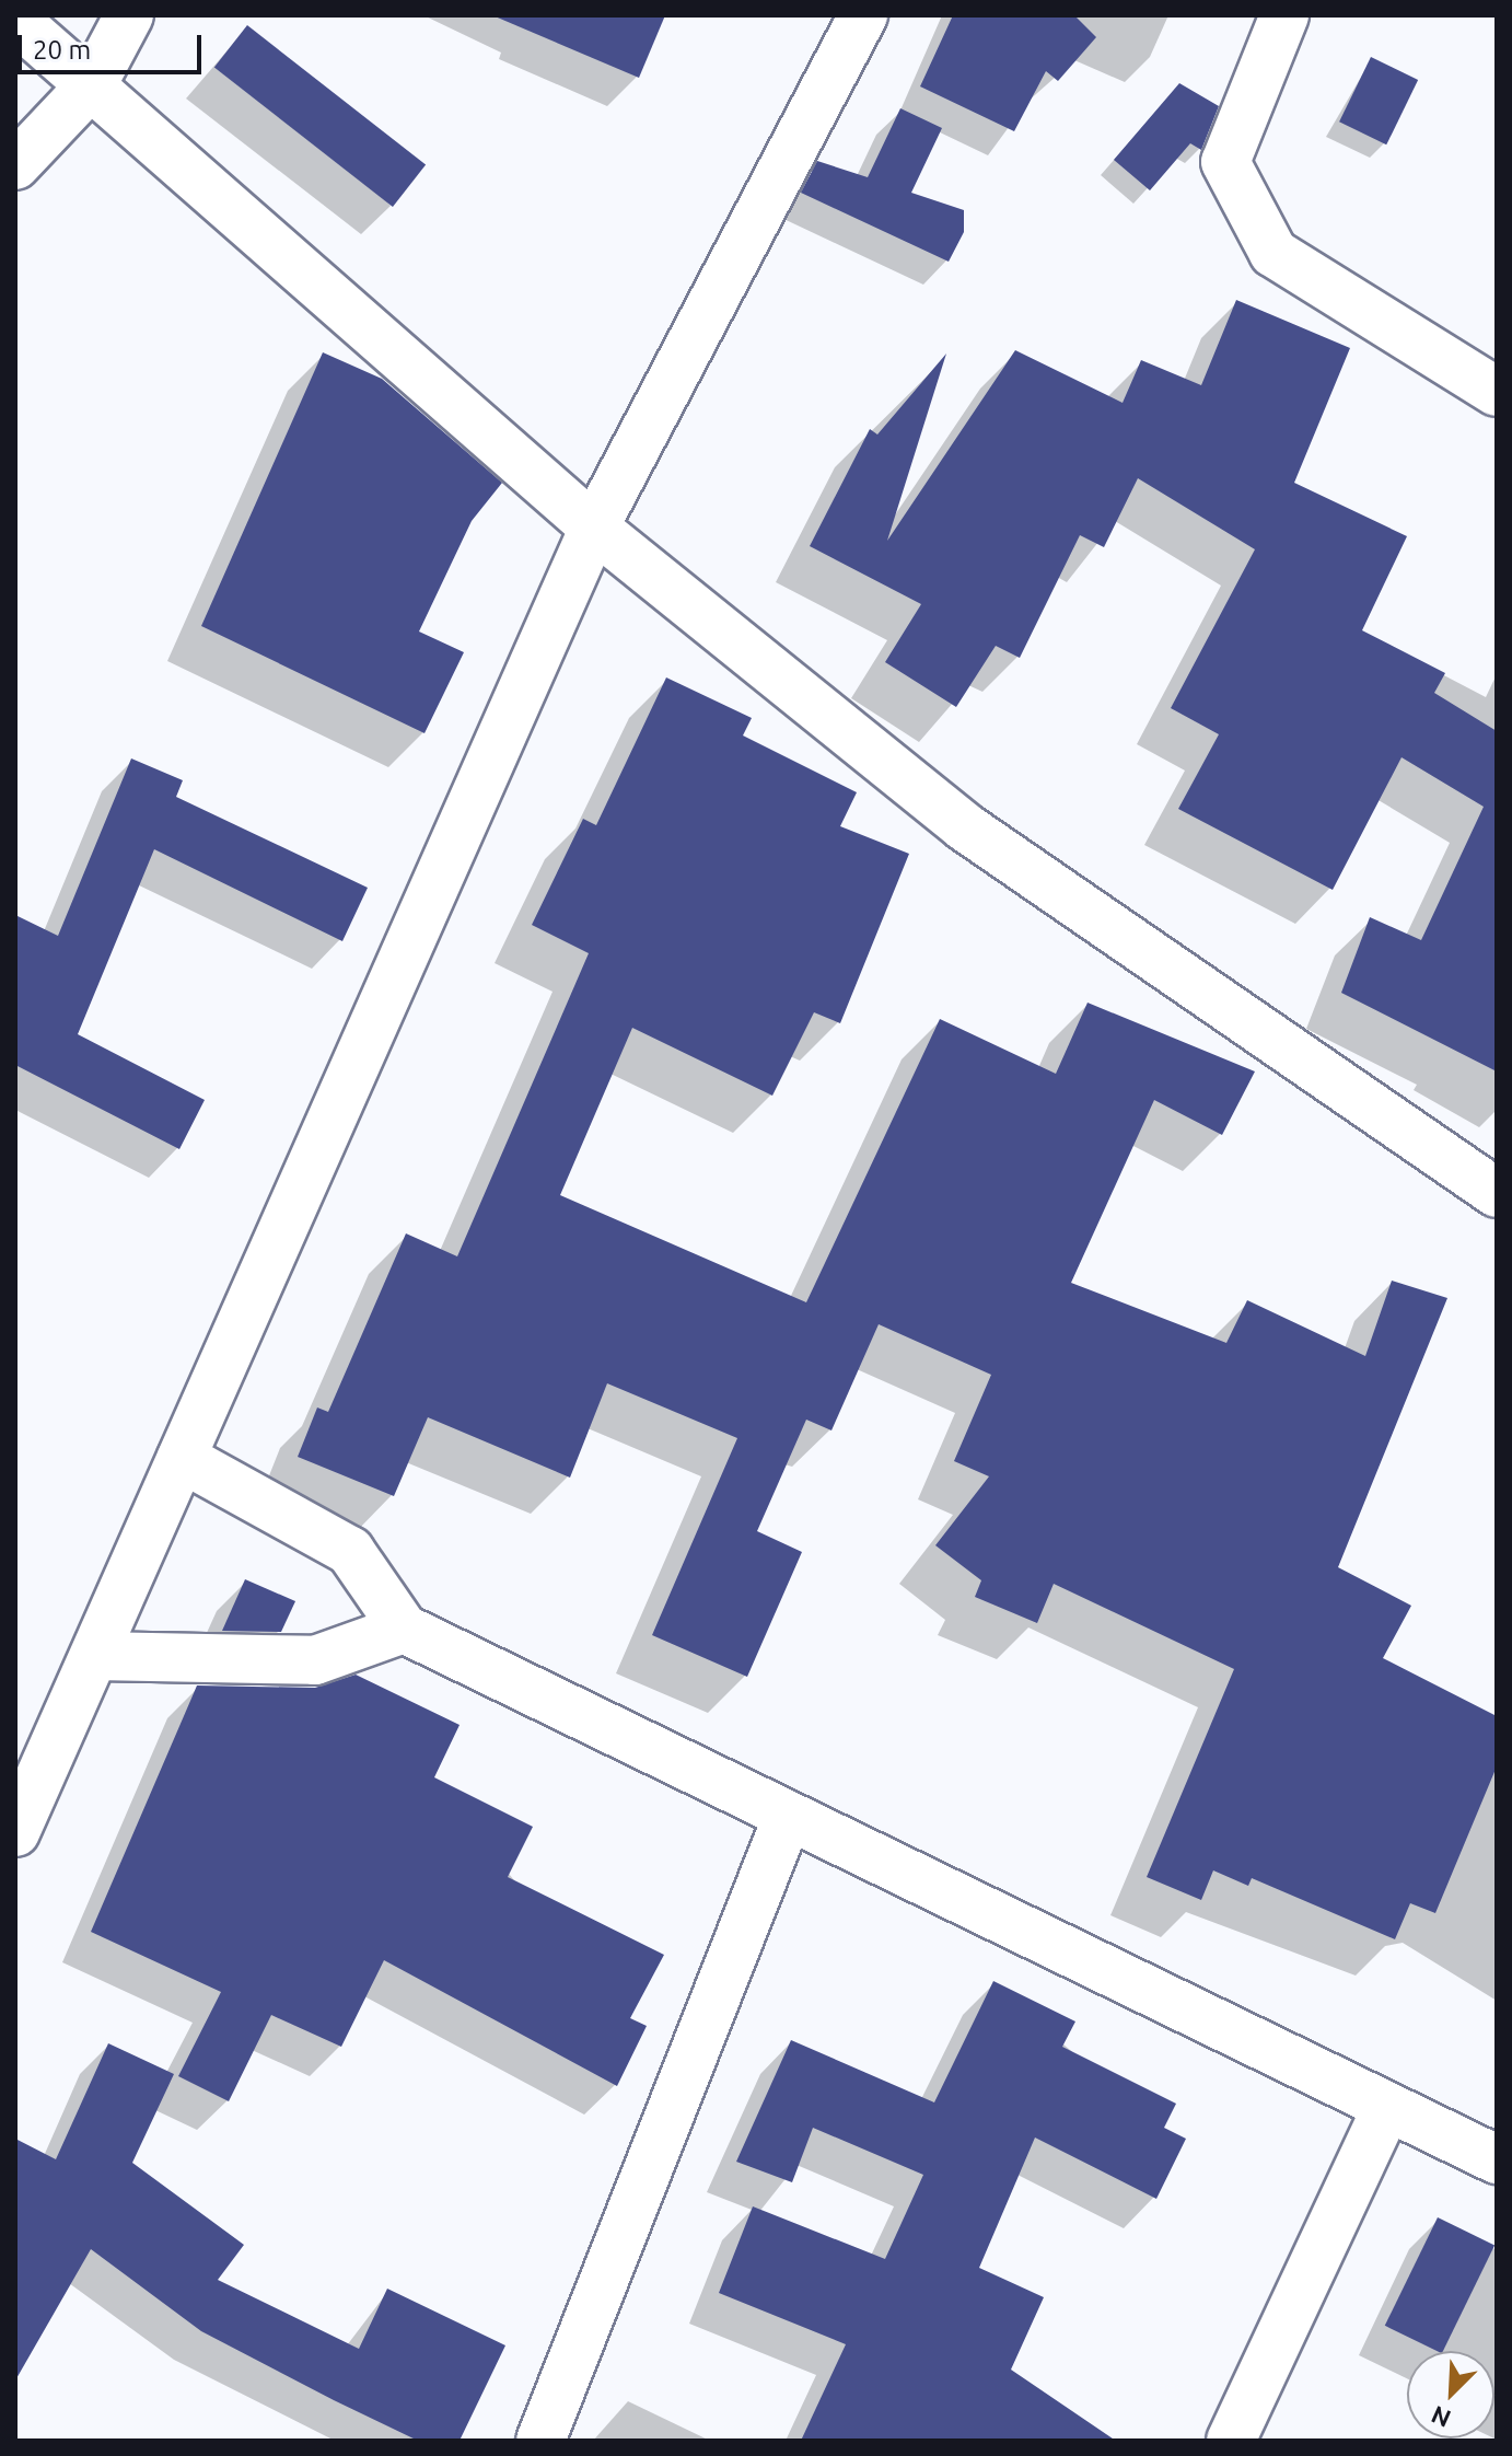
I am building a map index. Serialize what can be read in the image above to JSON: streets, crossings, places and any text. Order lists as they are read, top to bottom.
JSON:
{
  "scale_bar": "20 m",
  "north": "bottom left"
}
